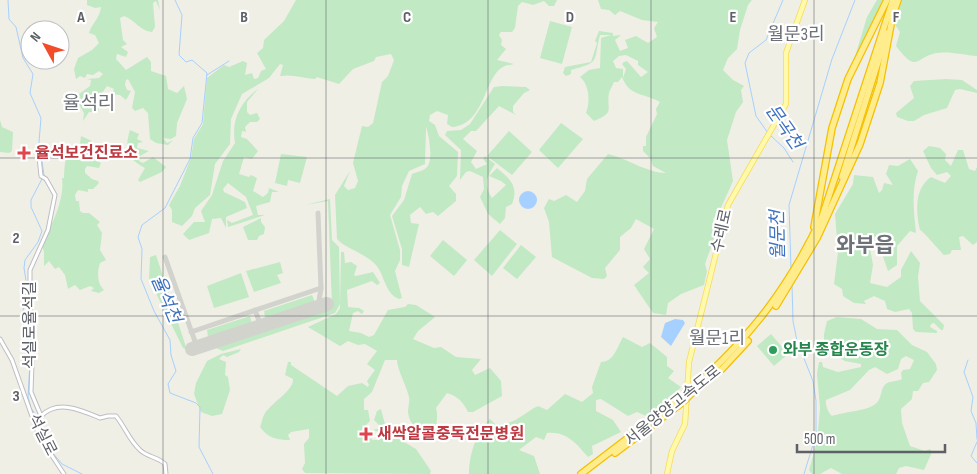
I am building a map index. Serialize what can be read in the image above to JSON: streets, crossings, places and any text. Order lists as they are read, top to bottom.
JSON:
{
  "streets": {
    "highway": ["서울양양고속도로"],
    "main road": ["수레로"],
    "street": ["석실로율석길", "석실로"]
  },
  "districts": [
    "월문3리",
    "율석리",
    "와부읍",
    "월문1리"
  ],
  "water": ["문곡천", "월문천", "율석천"],
  "places": {
    "health": ["율석보건진료소", "새싹알콜중독전문병원"],
    "other": ["와부 종합운동장"]
  },
  "scale_bar": "500 m",
  "north": "top left",
  "grid": {
    "columns": [
      "A",
      "B",
      "C",
      "D",
      "E",
      "F"
    ],
    "rows": ["2", "3"]
  }
}
